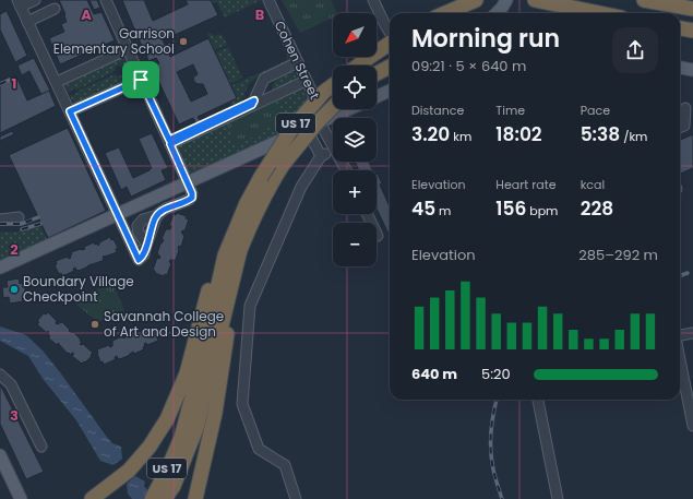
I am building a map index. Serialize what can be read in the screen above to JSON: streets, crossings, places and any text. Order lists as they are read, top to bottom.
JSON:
{
  "streets": {
    "highway": ["US 17"],
    "street": ["Cohen Street"]
  },
  "places": ["Garrison Elementary School", "Boundary Village Checkpoint", "Savannah College of Art and Design"],
  "north": "bottom left",
  "page": {
    "map_buttons": ["+", "−"],
    "heading": ["Morning run", "09:21 · 5 × 640 m"],
    "stats": [
      ["Distance", "3.20 km"],
      ["Time", "18:02"],
      ["Pace", "5:38 /km"],
      ["Elevation", "45 m"],
      ["Heart rate", "156 bpm"],
      ["kcal", "228"]
    ],
    "chart": ["Elevation", "285–292 m"],
    "list": [
      {
        "name": "640 m",
        "note": "5:20"
      }
    ]
  },
  "grid": {
    "columns": ["A", "B"],
    "rows": ["1", "2", "3"]
  }
}
